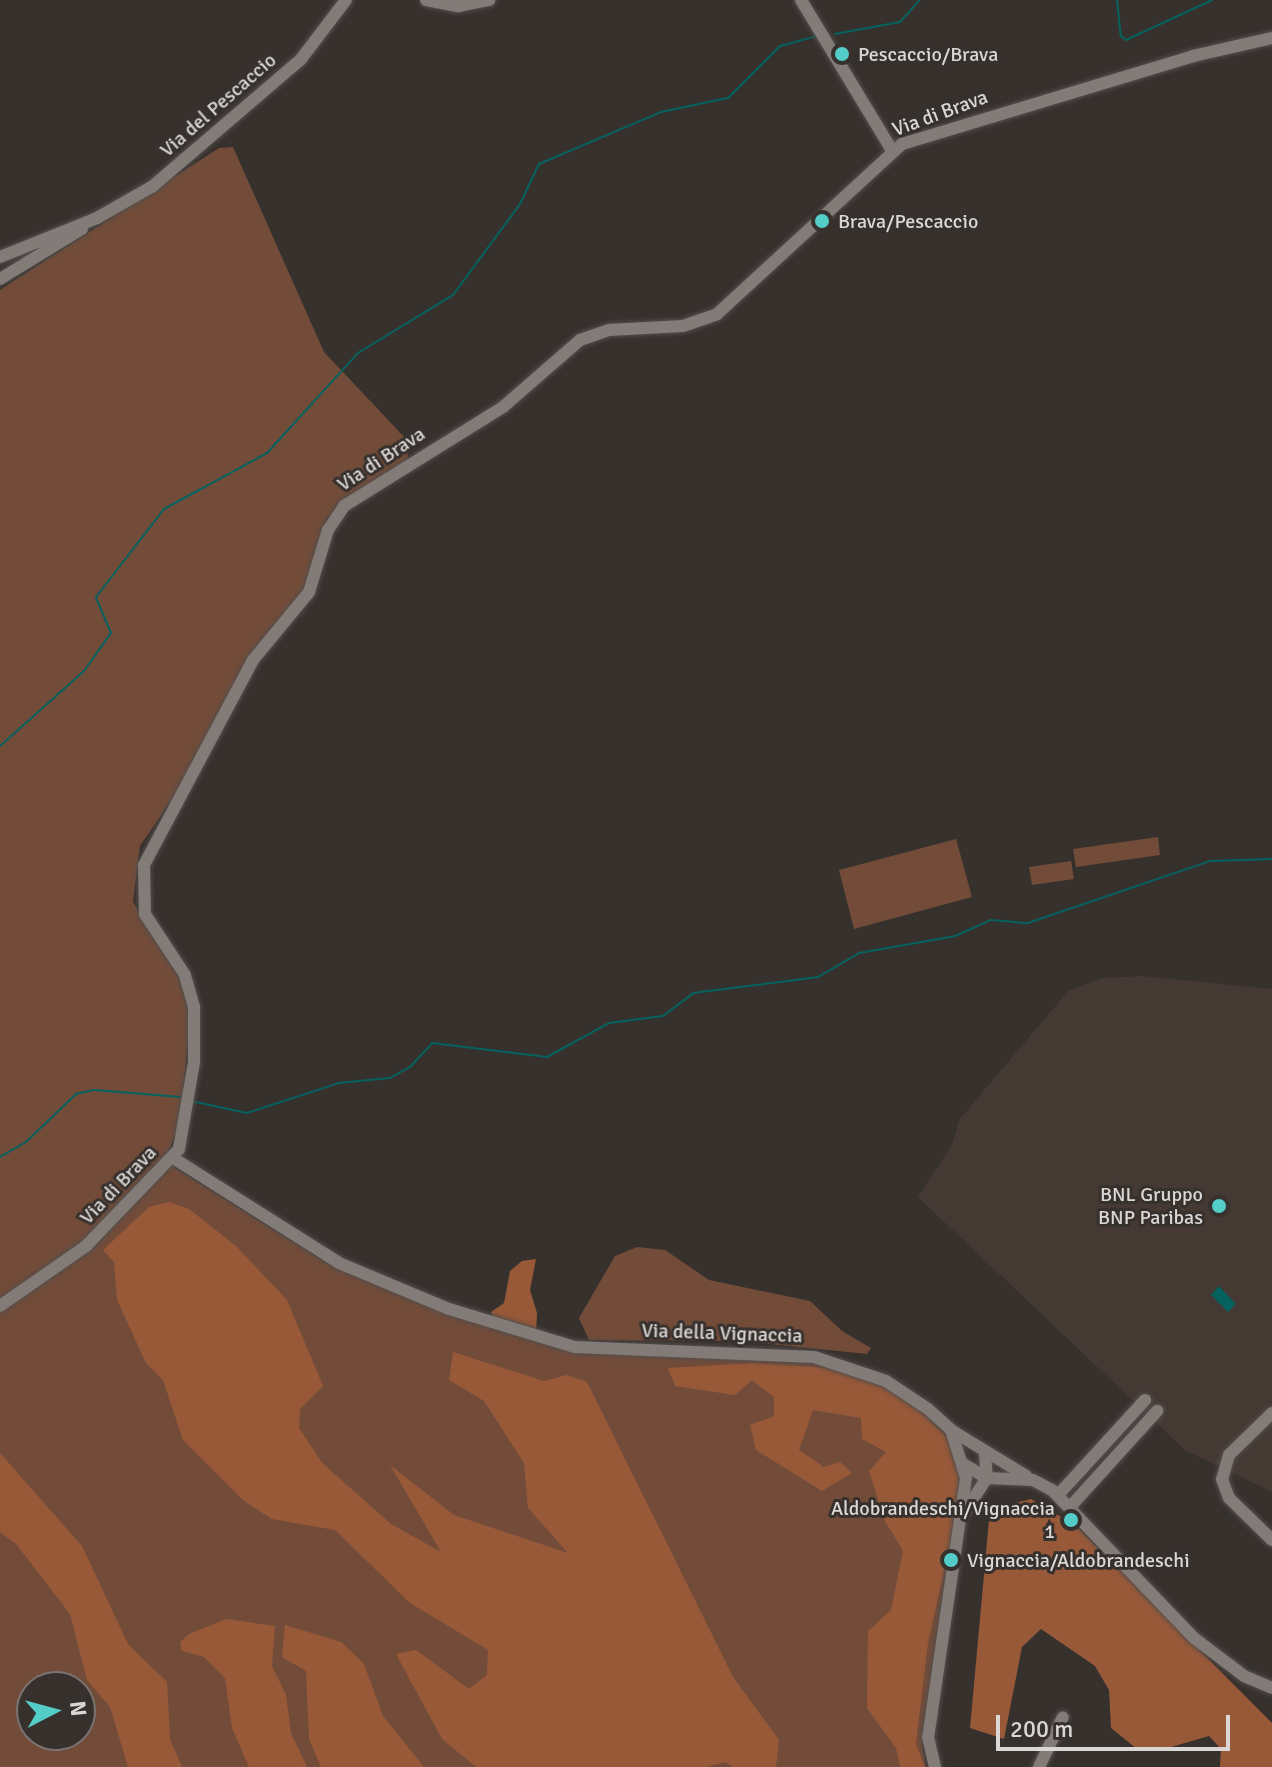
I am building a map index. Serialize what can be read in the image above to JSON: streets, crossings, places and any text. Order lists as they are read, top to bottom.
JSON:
{
  "streets": {
    "street": ["Via del Pescaccio", "Via di Brava", "Via della Vignaccia"]
  },
  "crossings": [
    ["Via di Brava", "Via della Vignaccia"]
  ],
  "places": [
    "Pescaccio/Brava",
    "Brava/Pescaccio",
    "BNL Gruppo BNP Paribas",
    "Aldobrandeschi/Vignaccia 1",
    "Vignaccia/Aldobrandeschi"
  ],
  "scale_bar": "200 m",
  "north": "right"
}
